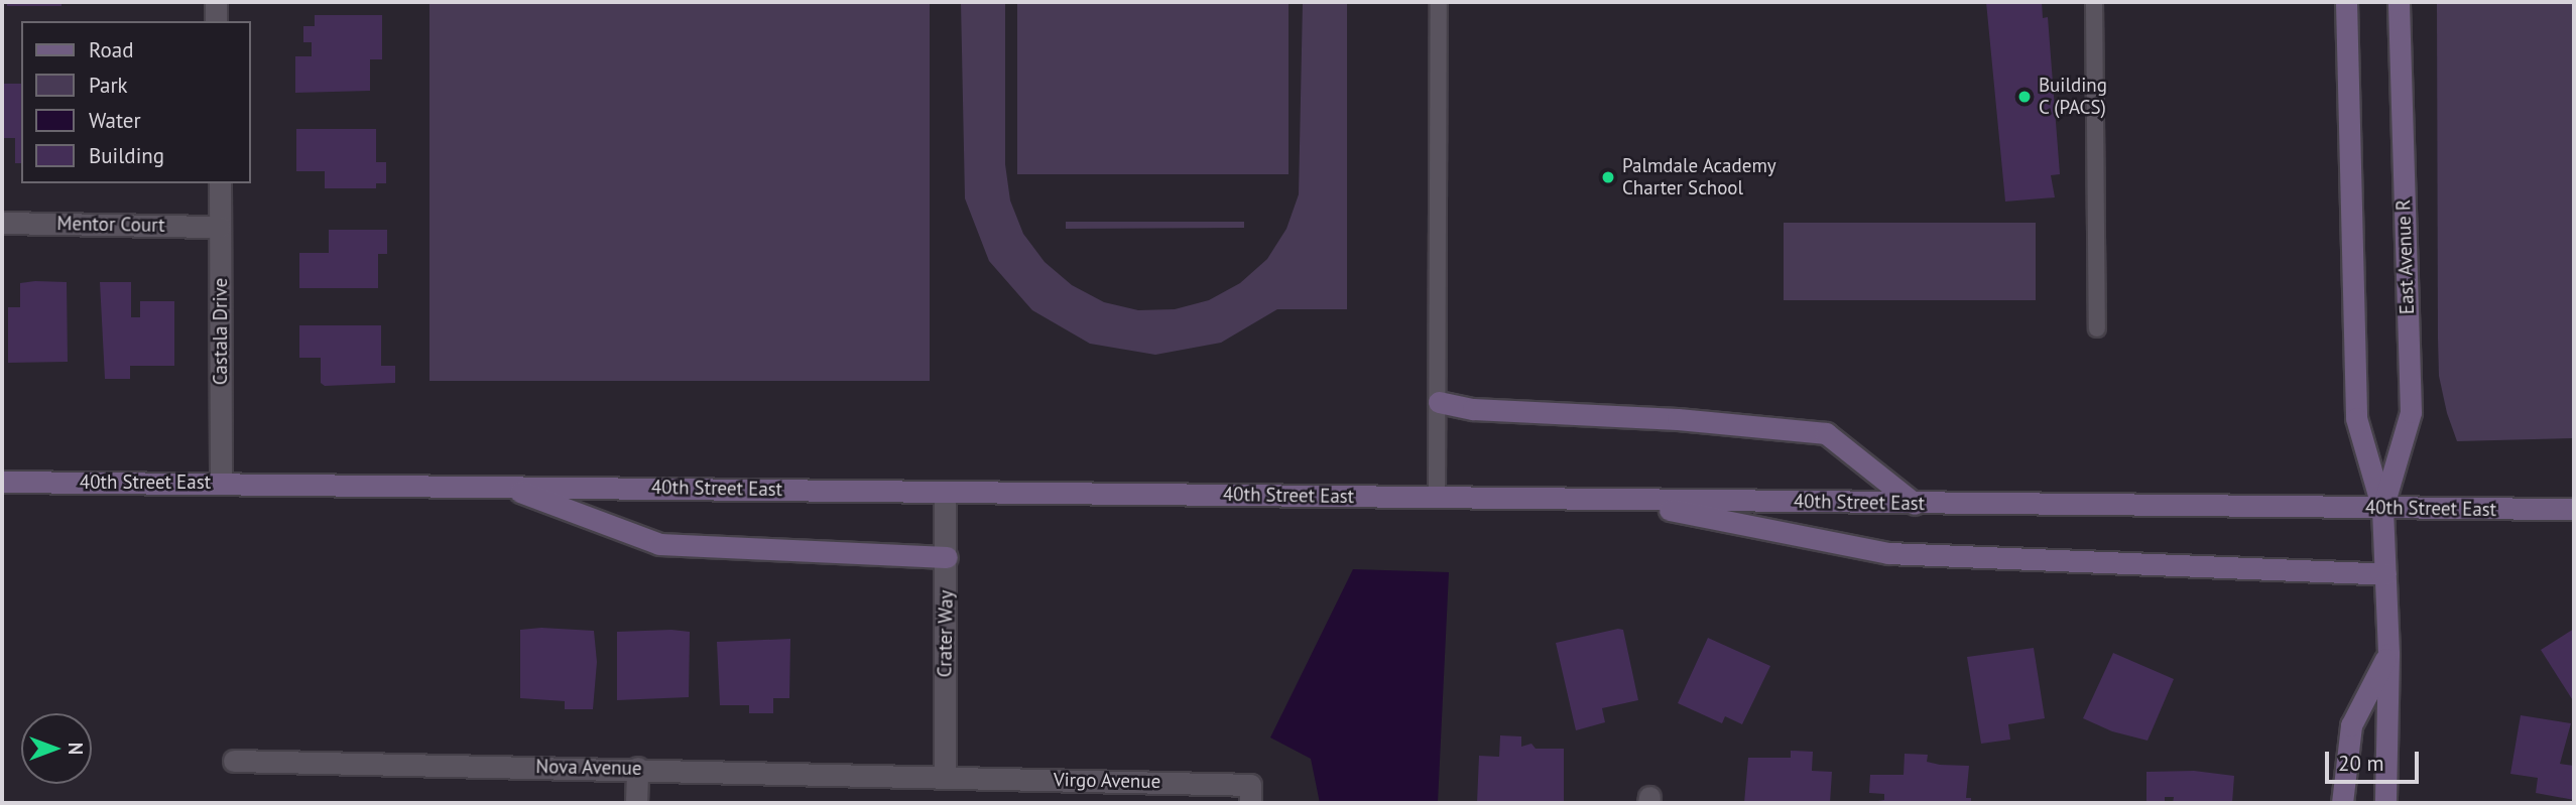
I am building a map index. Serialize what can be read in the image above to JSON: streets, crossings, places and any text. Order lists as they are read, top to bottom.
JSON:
{
  "streets": {
    "main road": ["East Avenue R", "40th Street East"],
    "street": [
      "Mentor Court",
      "Castala Drive",
      "Crater Way",
      "Nova Avenue",
      "Virgo Avenue"
    ]
  },
  "crossings": [
    ["Mentor Court", "Castala Drive"],
    ["East Avenue R", "40th Street East"],
    ["Castala Drive", "40th Street East"],
    ["40th Street East", "Crater Way"],
    ["Crater Way", "Nova Avenue"],
    ["Crater Way", "Virgo Avenue"],
    ["Nova Avenue", "Virgo Avenue"]
  ],
  "places": ["Building C (PACS)", "Palmdale Academy Charter School"],
  "legend": [
    "Road",
    "Park",
    "Water",
    "Building"
  ],
  "scale_bar": "20 m",
  "north": "right"
}
